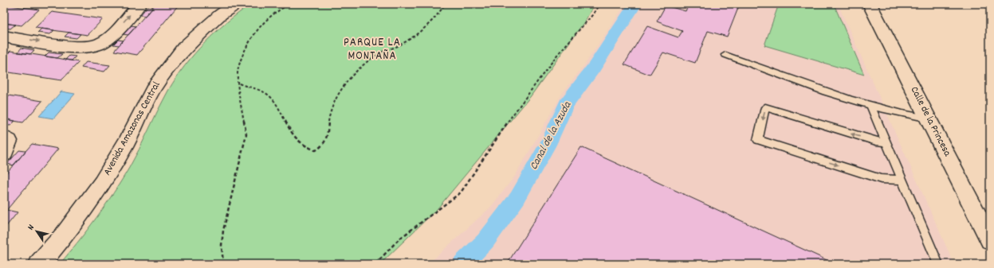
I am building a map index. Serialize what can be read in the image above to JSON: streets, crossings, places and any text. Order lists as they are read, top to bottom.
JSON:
{
  "streets": {
    "street": ["Calle de la Princesa", "Avenida Amazonas Central"]
  },
  "districts": ["PARQUE LA MONTAÑA"],
  "water": ["Canal de la Azuda"],
  "north": "top left"
}
